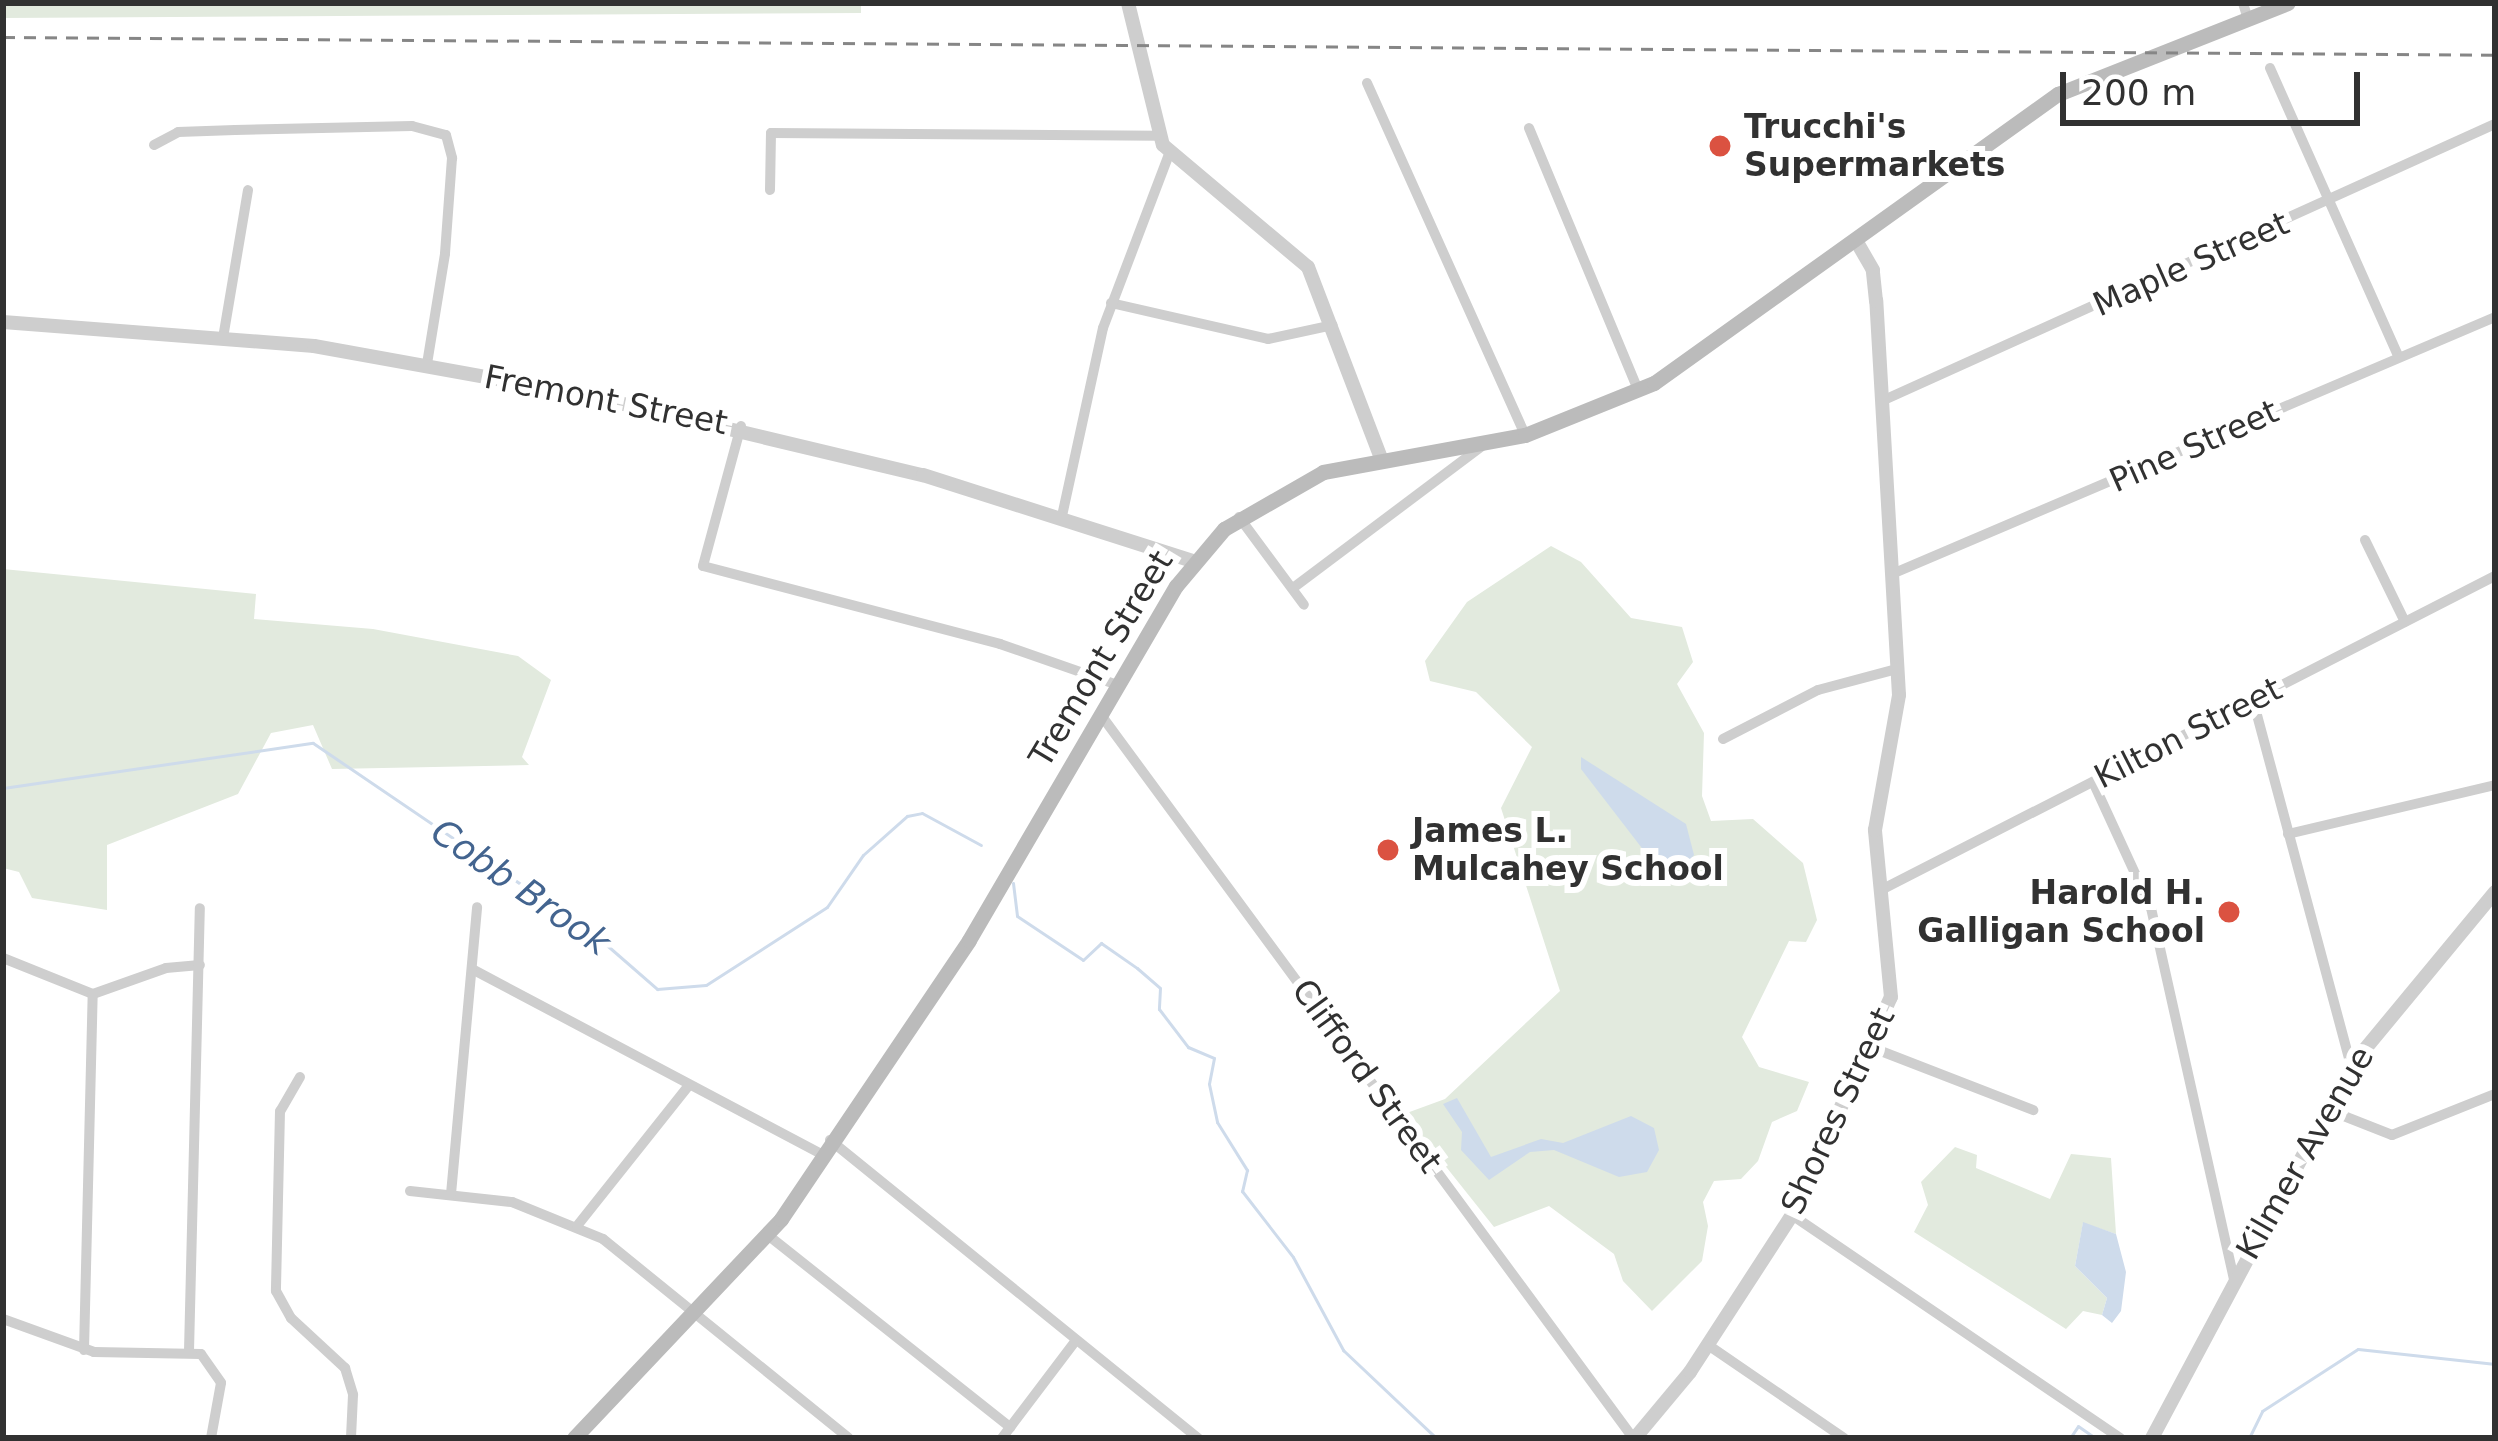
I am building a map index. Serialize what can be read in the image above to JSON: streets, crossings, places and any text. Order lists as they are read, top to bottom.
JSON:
{
  "streets": {
    "main road": ["Tremont Street"],
    "street": [
      "Maple Street",
      "Fremont Street",
      "Pine Street",
      "Kilton Street",
      "Clifford Street",
      "Shores Street",
      "Kilmer Avenue"
    ]
  },
  "crossings": [
    ["Maple Street", "Shores Street"],
    ["Fremont Street", "Tremont Street"],
    ["Pine Street", "Shores Street"],
    ["Tremont Street", "Clifford Street"],
    ["Tremont Street", "Shores Street"],
    ["Kilton Street", "Shores Street"],
    ["Clifford Street", "Shores Street"]
  ],
  "water": ["Cobb Brook"],
  "places": ["Trucchi's Supermarkets", "James L. Mulcahey School", "Harold H. Galligan School"],
  "scale_bar": "200 m"
}
